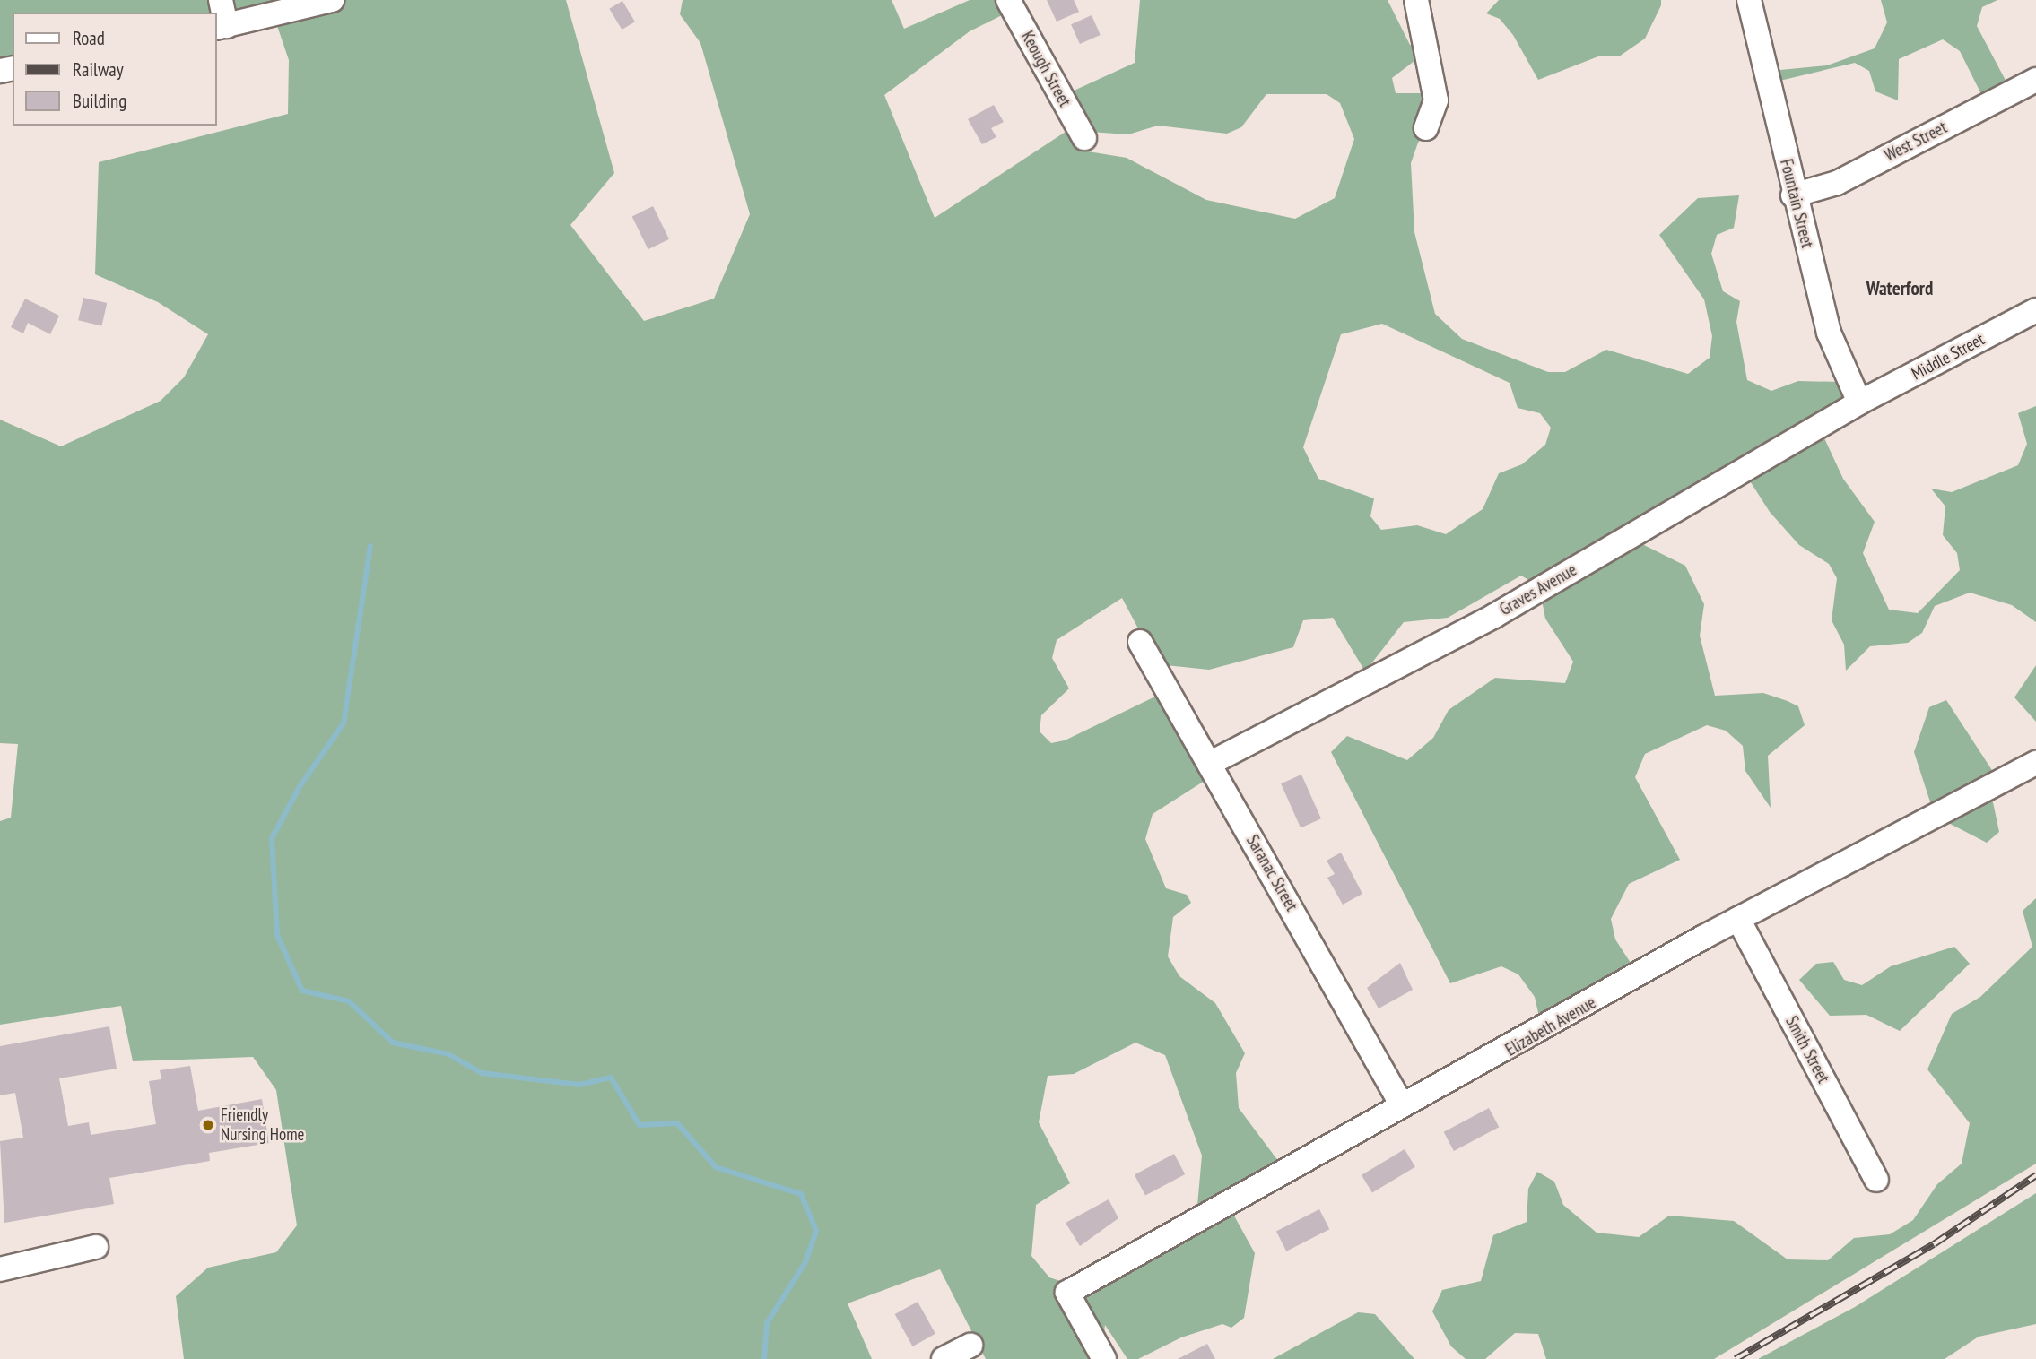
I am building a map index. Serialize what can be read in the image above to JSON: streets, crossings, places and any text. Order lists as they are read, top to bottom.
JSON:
{
  "streets": {
    "street": [
      "Keough Street",
      "West Street",
      "Fountain Street",
      "Middle Street",
      "Graves Avenue",
      "Saranac Street",
      "Elizabeth Avenue",
      "Smith Street"
    ]
  },
  "crossings": [
    ["West Street", "Fountain Street"],
    ["Fountain Street", "Middle Street"],
    ["Fountain Street", "Graves Avenue"],
    ["Middle Street", "Graves Avenue"],
    ["Graves Avenue", "Saranac Street"],
    ["Saranac Street", "Elizabeth Avenue"],
    ["Elizabeth Avenue", "Smith Street"]
  ],
  "districts": ["Waterford"],
  "places": ["Friendly Nursing Home"],
  "legend": ["Road", "Railway", "Building"]
}
